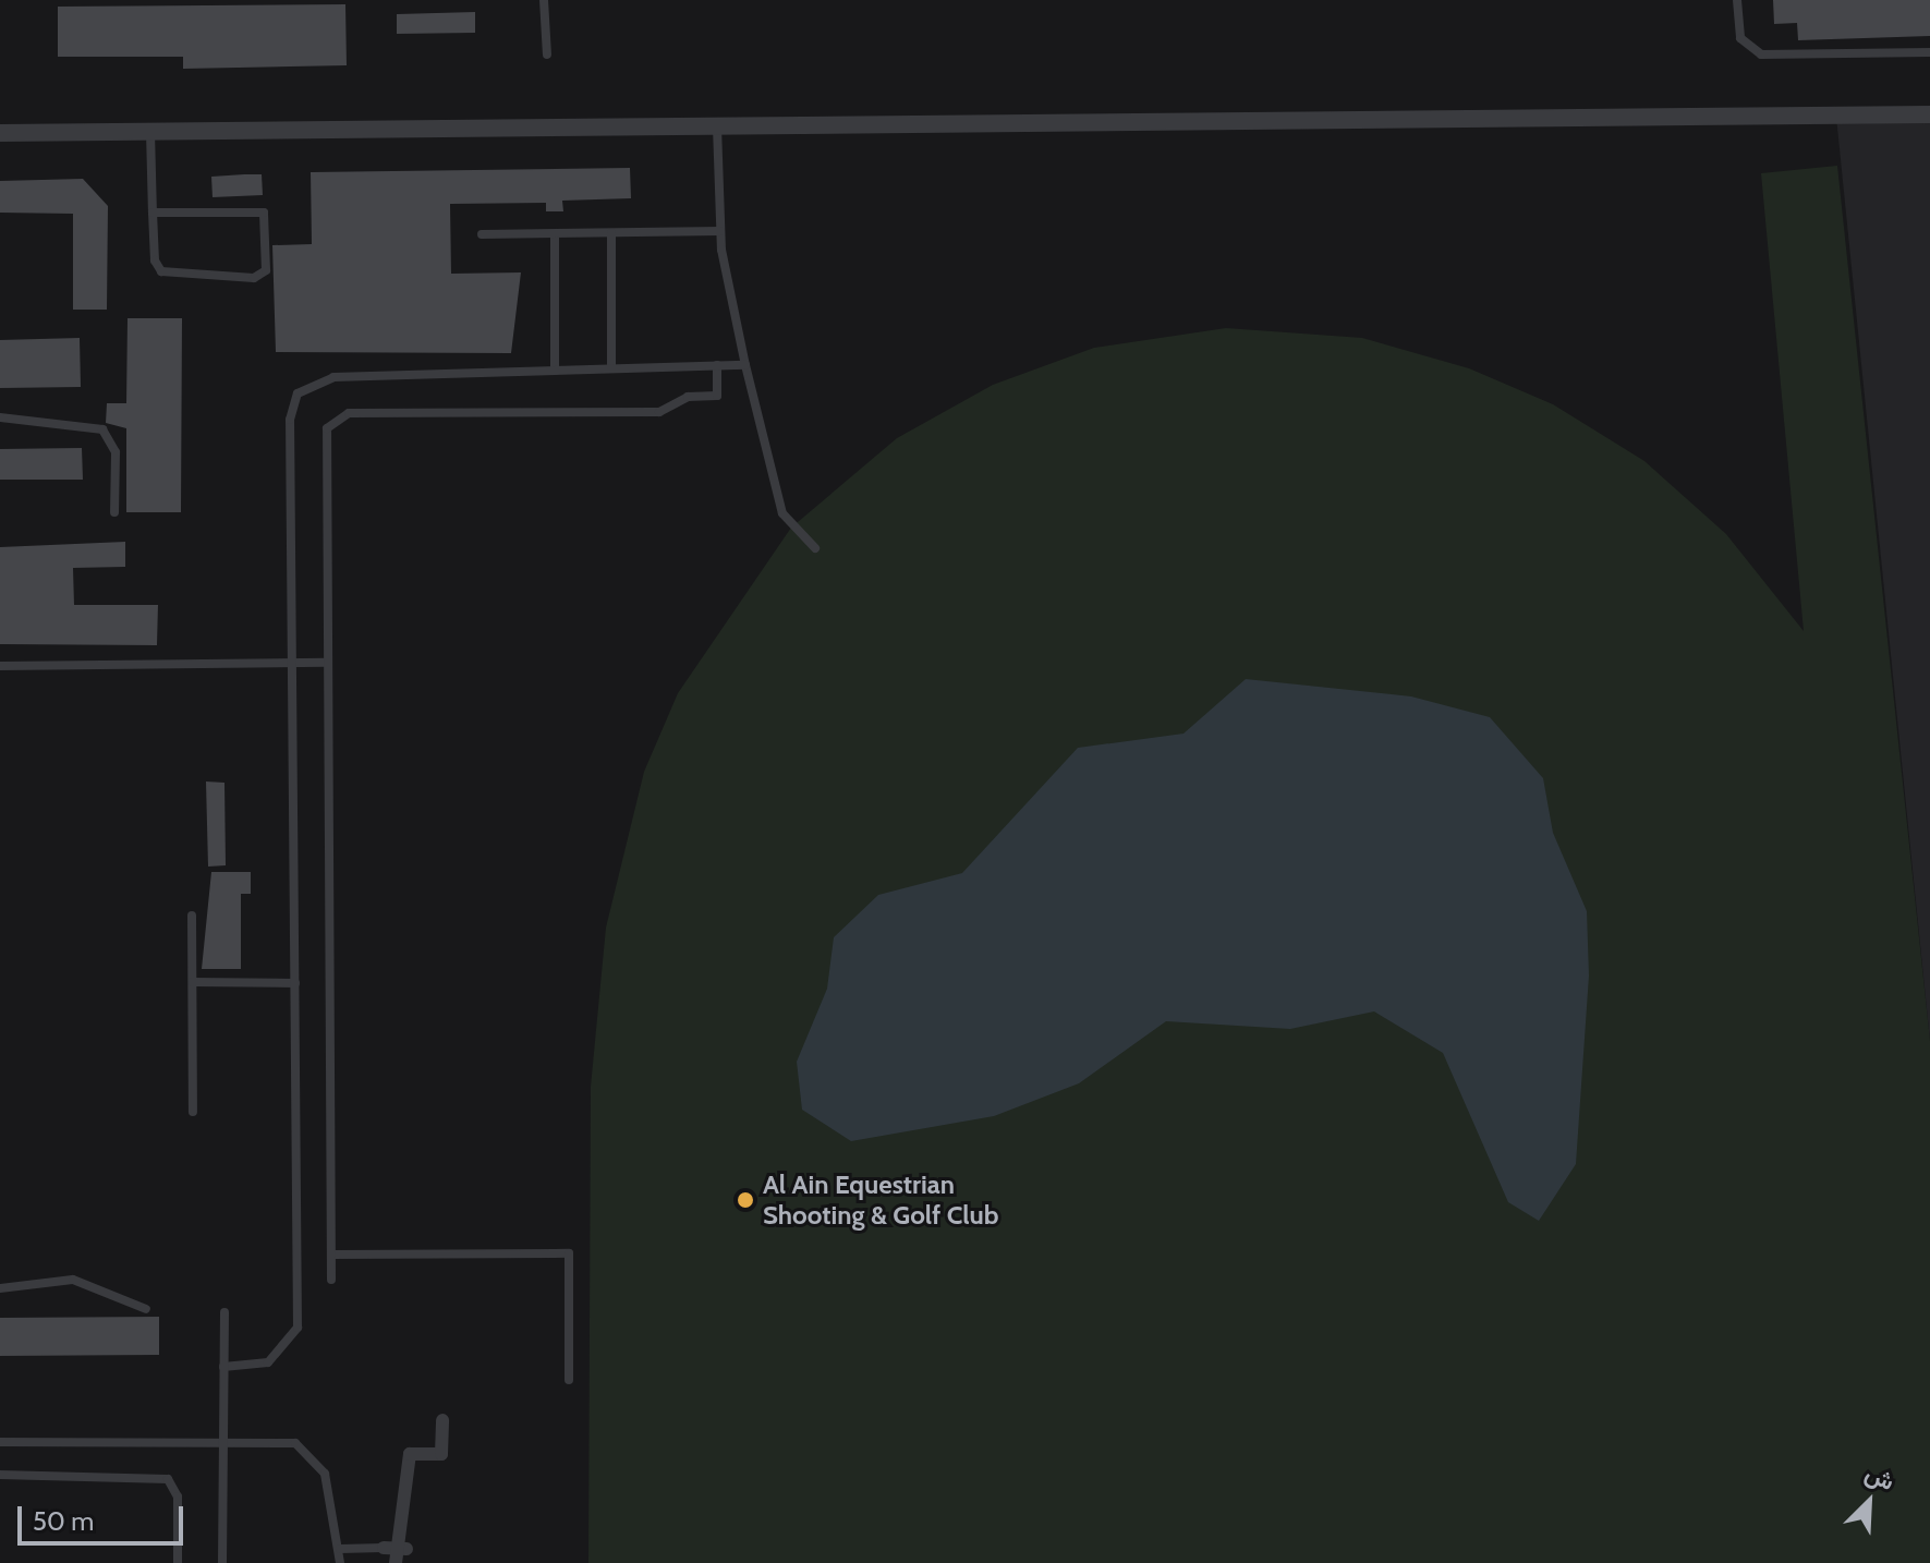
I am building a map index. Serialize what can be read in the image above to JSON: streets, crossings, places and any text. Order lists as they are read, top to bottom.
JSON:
{
  "places": ["Al Ain Equestrian Shooting & Golf Club"],
  "scale_bar": "50 m",
  "north": "top right"
}
